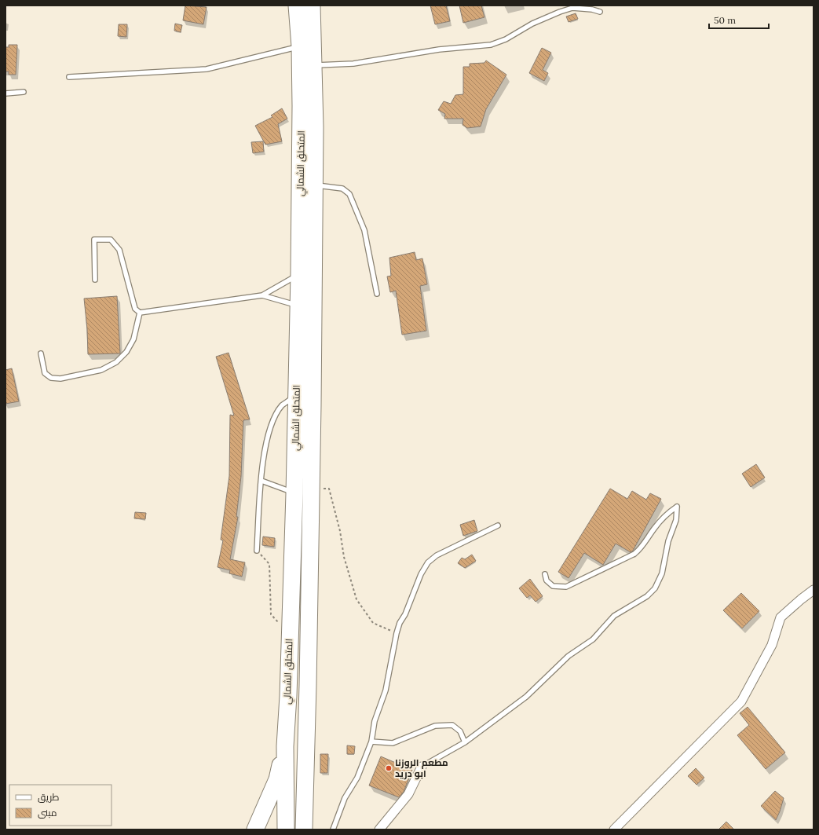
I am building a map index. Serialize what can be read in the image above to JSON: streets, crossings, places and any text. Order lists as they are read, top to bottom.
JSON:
{
  "streets": {
    "highway": ["المتحلق الشمالي"]
  },
  "places": ["مطعم الروزنا ابو دريد"],
  "legend": ["طريق", "مبنى"],
  "scale_bar": "50 m"
}
